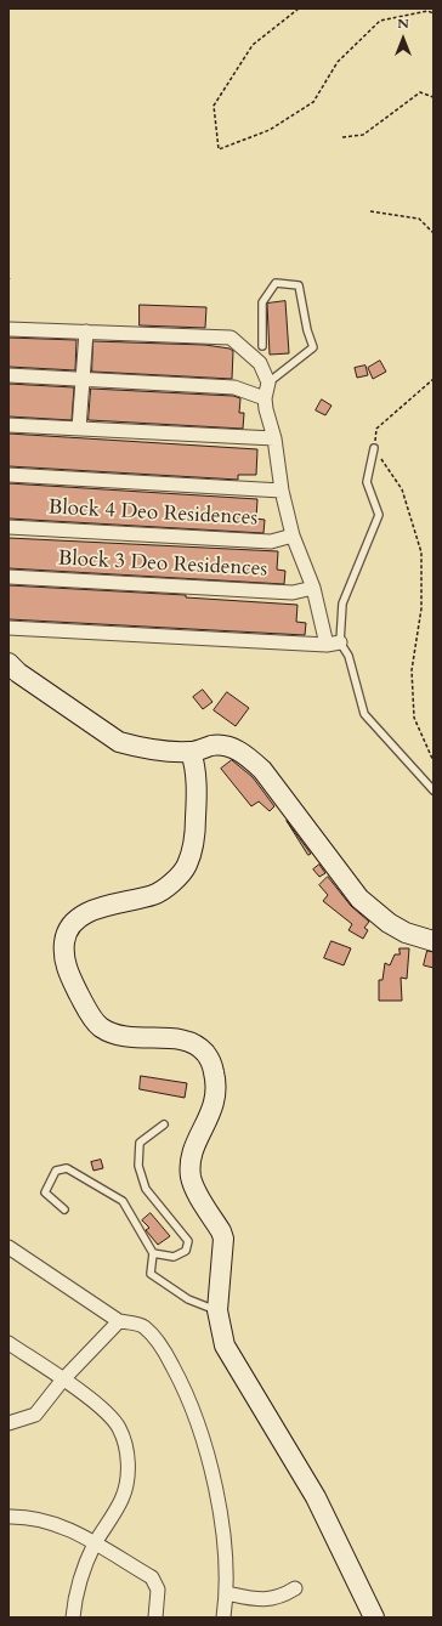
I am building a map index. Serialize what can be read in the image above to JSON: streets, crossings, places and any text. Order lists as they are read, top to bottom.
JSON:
{
  "streets": {
    "street": ["Block 4 Deo Residences", "Block 3 Deo Residences"]
  },
  "north": "top"
}
